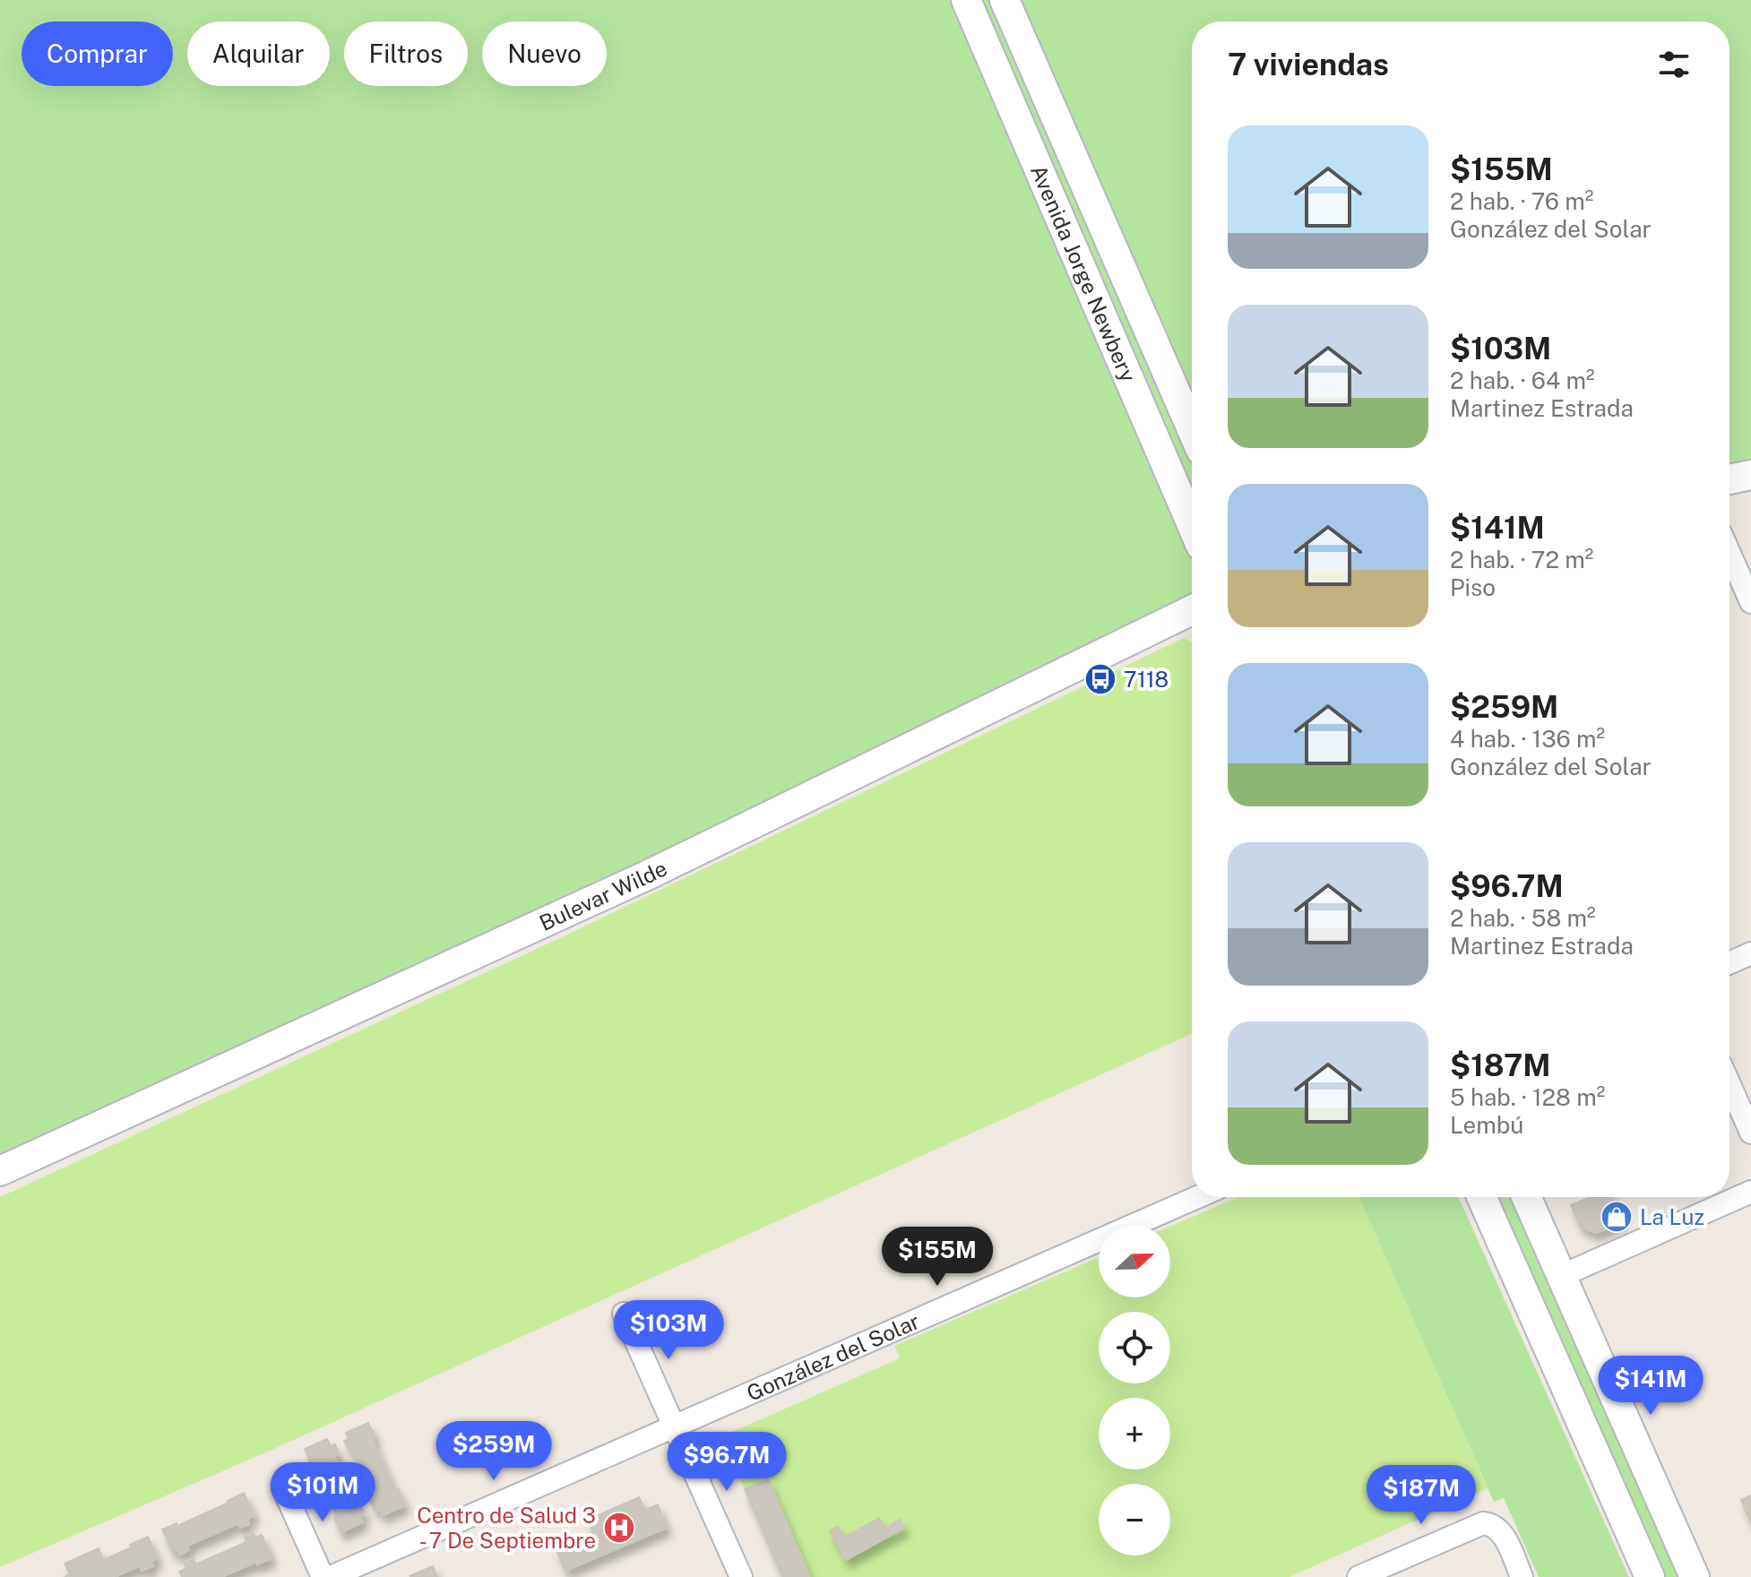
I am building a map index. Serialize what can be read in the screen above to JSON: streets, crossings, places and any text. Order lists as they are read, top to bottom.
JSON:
{
  "streets": {
    "main road": ["Avenida Jorge Newbery", "Bulevar Wilde"],
    "street": ["González del Solar"]
  },
  "places": {
    "bus stop": ["7118"],
    "shop": ["La Luz"],
    "hospital": ["Centro de Salud 3 - 7 De Septiembre"]
  },
  "north": "right",
  "page": {
    "chip": [
      "Comprar",
      "Alquilar",
      "Filtros",
      "Nuevo"
    ],
    "heading": "7 viviendas",
    "list": [
      {
        "name": "$155M",
        "note": "2 hab. · 76 m² · González del Solar"
      },
      {
        "name": "$103M",
        "note": "2 hab. · 64 m² · Martinez Estrada"
      },
      {
        "name": "$141M",
        "note": "2 hab. · 72 m² · Piso"
      },
      {
        "name": "$259M",
        "note": "4 hab. · 136 m² · González del Solar"
      },
      {
        "name": "$96.7M",
        "note": "2 hab. · 58 m² · Martinez Estrada"
      },
      {
        "name": "$187M",
        "note": "5 hab. · 128 m² · Lembú"
      }
    ],
    "map_buttons": ["+", "−"],
    "price": [
      "$155M",
      "$103M",
      "$141M",
      "$259M",
      "$96.7M",
      "$101M",
      "$187M"
    ]
  }
}
